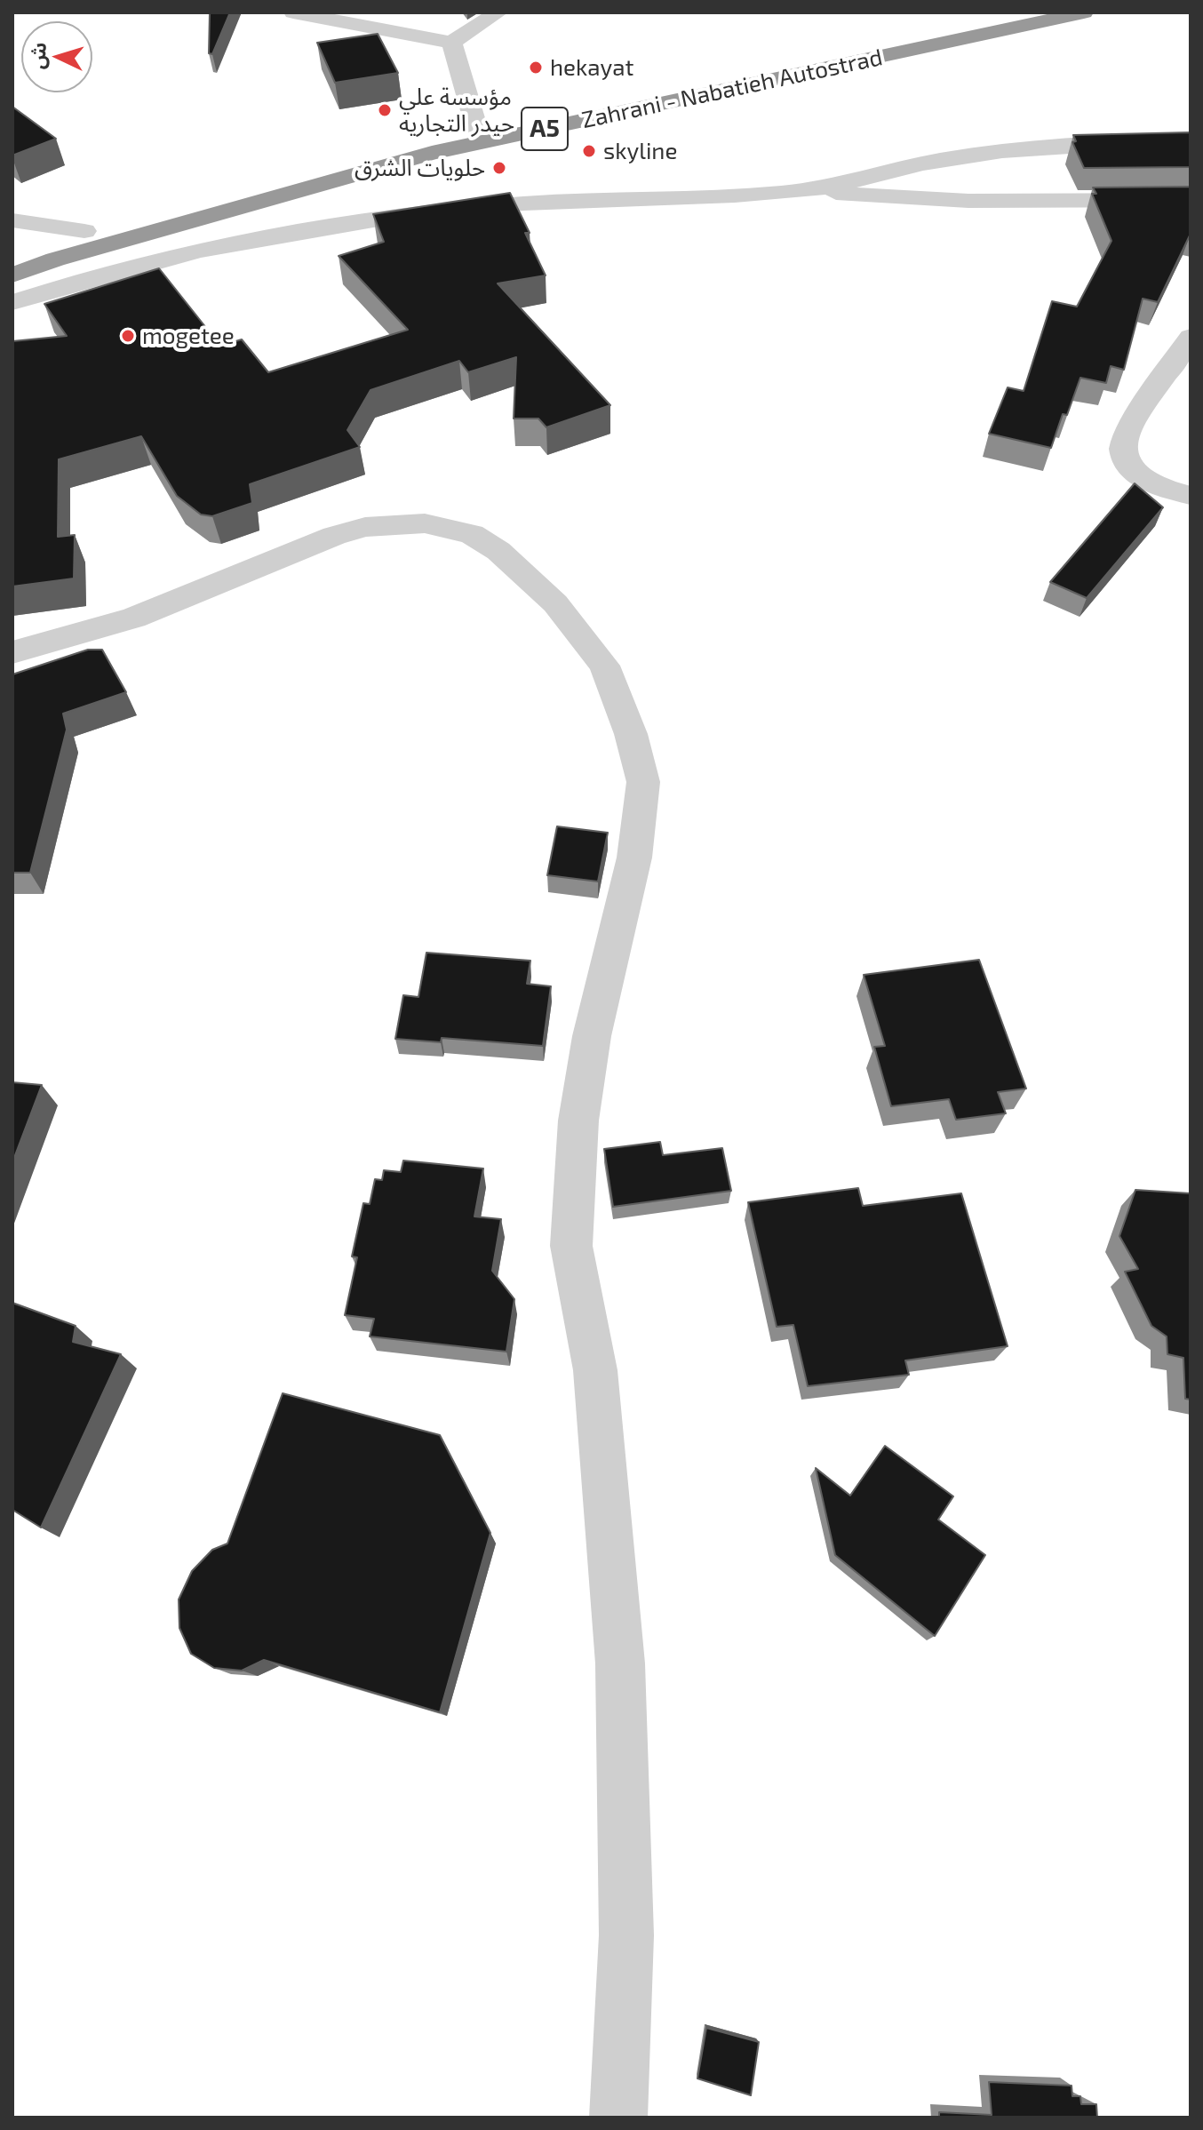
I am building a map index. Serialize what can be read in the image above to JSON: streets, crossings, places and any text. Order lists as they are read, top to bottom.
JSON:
{
  "streets": {
    "highway": ["Zahrani - Nabatieh Autostrad", "A5"]
  },
  "places": [
    "hekayat",
    "مؤسسة علي حيدر التجاريه",
    "skyline",
    "حلويات الشرق",
    "mogetee"
  ],
  "north": "left"
}
